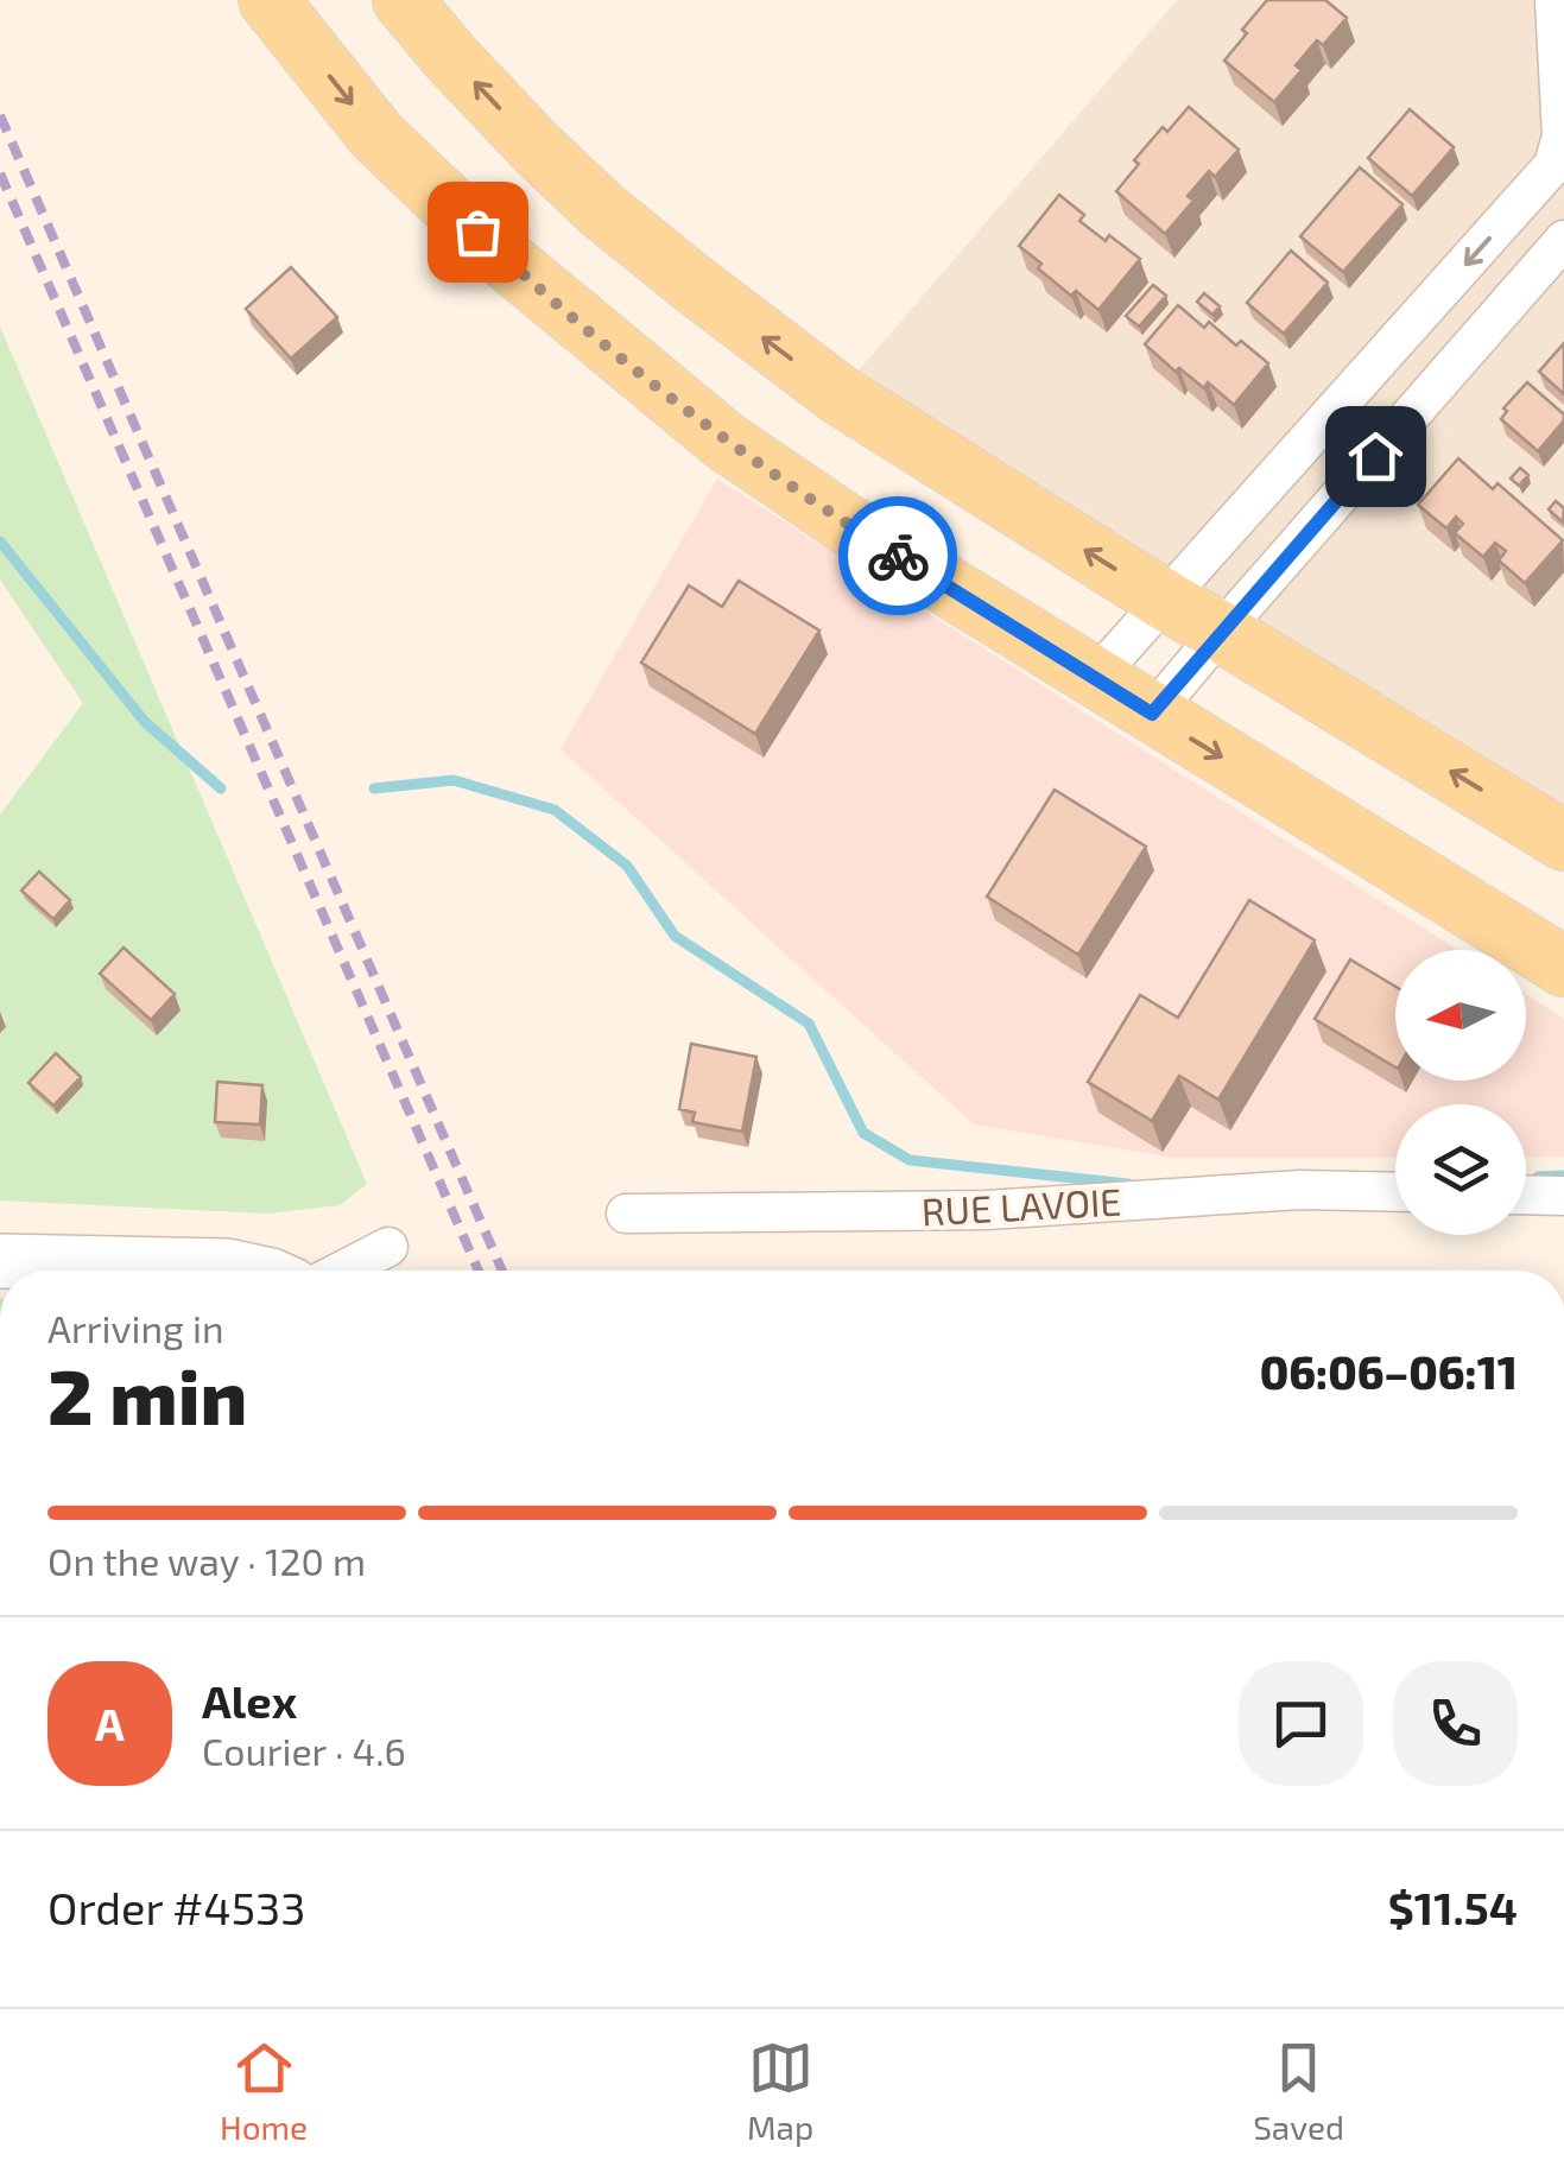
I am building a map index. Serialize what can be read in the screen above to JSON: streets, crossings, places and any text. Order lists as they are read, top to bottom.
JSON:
{
  "streets": {
    "street": ["RUE LAVOIE"]
  },
  "north": "left",
  "page": {
    "heading": ["2 min", "Arriving in", "06:06–06:11"],
    "panel": [
      "Alex",
      "Courier · 4.6",
      "Order #4533",
      "$11.54"
    ],
    "bar": "On the way · 120 m",
    "round": "A",
    "tabs": ["Home", "Map", "Saved"]
  }
}
